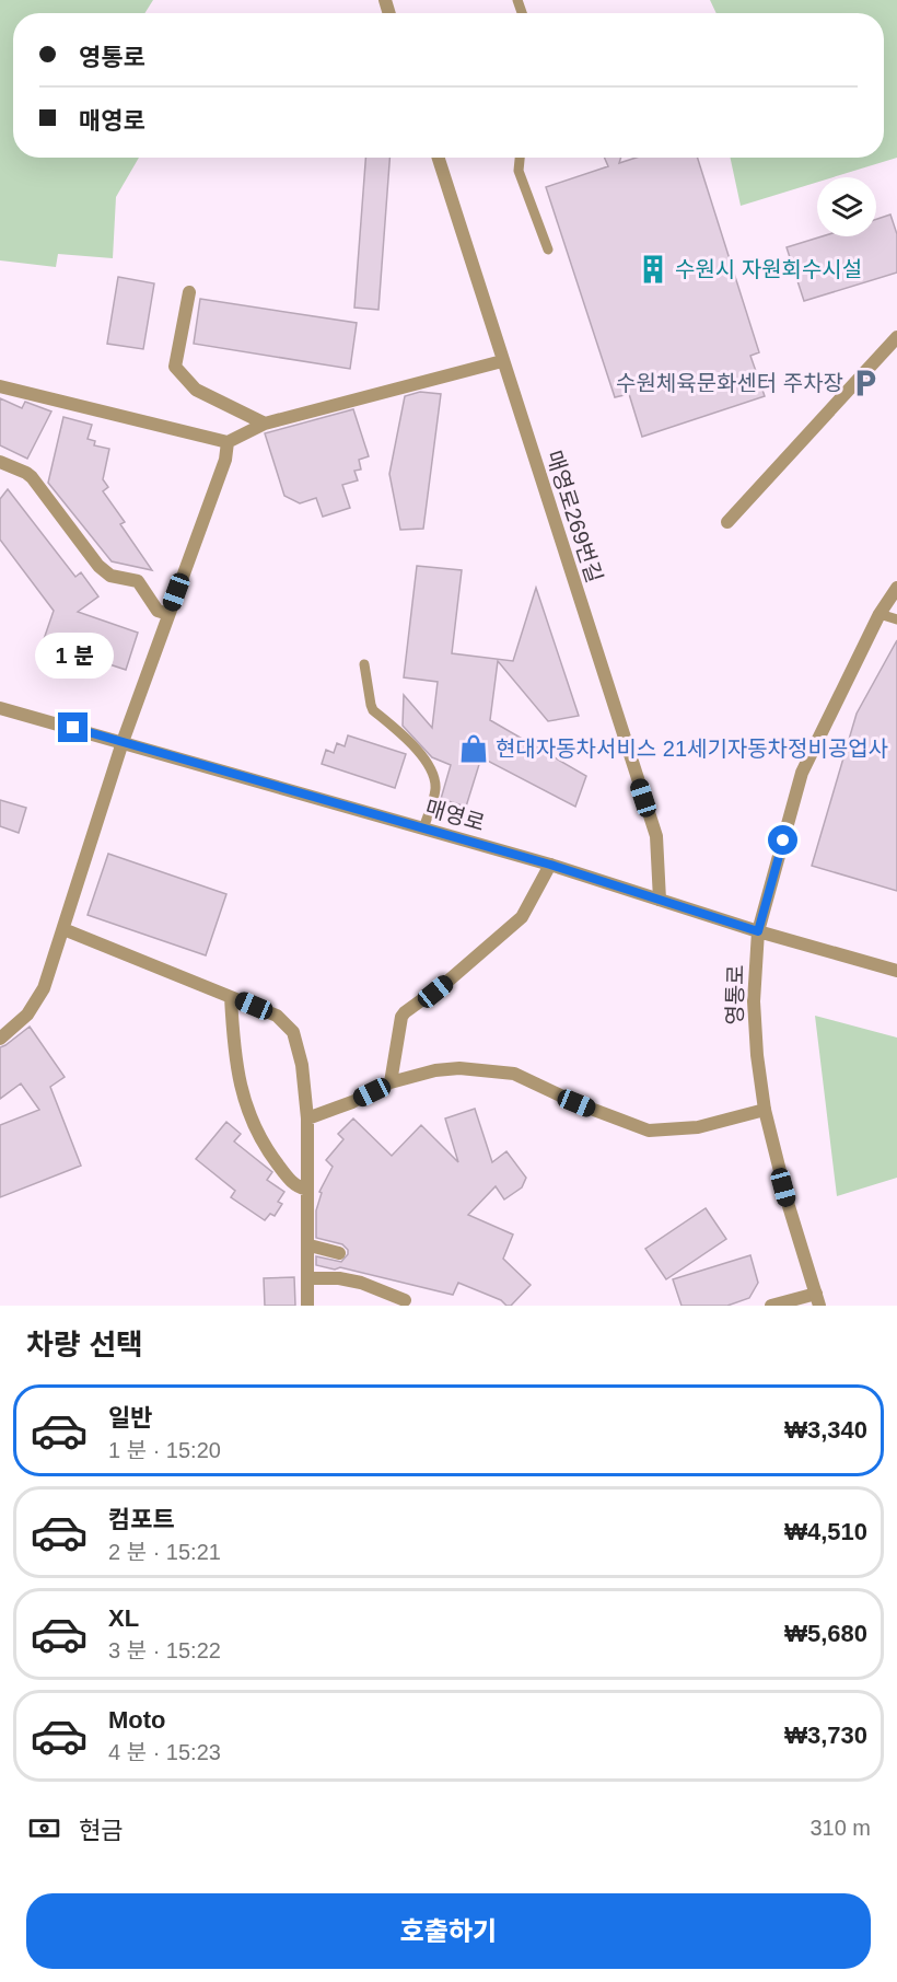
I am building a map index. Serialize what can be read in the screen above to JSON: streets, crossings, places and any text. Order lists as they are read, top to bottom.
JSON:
{
  "streets": {
    "street": ["매영로269번길", "매영로", "영통로"]
  },
  "crossings": [
    ["매영로269번길", "매영로"],
    ["매영로", "영통로"]
  ],
  "places": {
    "building": ["수원시 자원회수시설"],
    "parking": ["수원체육문화센터 주차장"],
    "shop": ["현대자동차서비스 21세기자동차정비공업사"]
  },
  "page": {
    "banner": ["영통로", "매영로"],
    "bubble": "1 분",
    "heading": "차량 선택",
    "list": [
      {
        "name": "일반",
        "note": "1 분 · 15:20",
        "value": "₩3,340"
      },
      {
        "name": "컴포트",
        "note": "2 분 · 15:21",
        "value": "₩4,510"
      },
      {
        "name": "XL",
        "note": "3 분 · 15:22",
        "value": "₩5,680"
      },
      {
        "name": "Moto",
        "note": "4 분 · 15:23",
        "value": "₩3,730"
      }
    ],
    "pay": ["현금", "310 m"],
    "buttons": "호출하기"
  }
}
